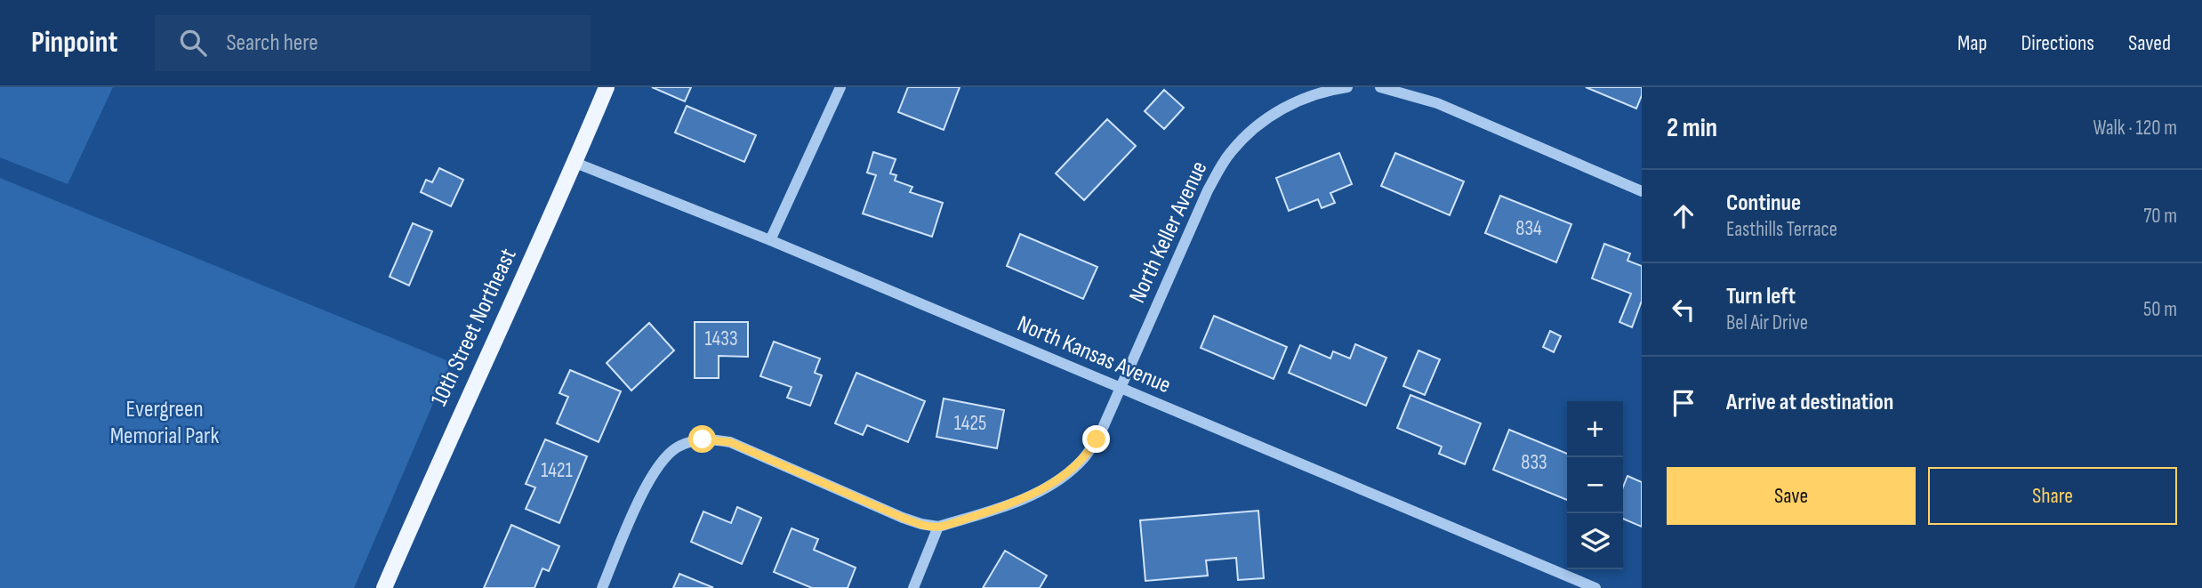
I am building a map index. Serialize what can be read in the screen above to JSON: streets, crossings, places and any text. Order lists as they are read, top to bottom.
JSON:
{
  "streets": {
    "main road": ["10th Street Northeast"],
    "street": ["North Keller Avenue", "North Kansas Avenue"]
  },
  "crossings": [
    ["North Keller Avenue", "North Kansas Avenue"],
    ["10th Street Northeast", "North Kansas Avenue"]
  ],
  "parks": ["Evergreen Memorial Park"],
  "house_numbers": [
    "834",
    "1433",
    "1425",
    "833",
    "1421"
  ],
  "page": {
    "header": "Pinpoint",
    "search": "Search here",
    "nav": ["Map", "Directions", "Saved"],
    "heading": ["2 min", "Walk · 120 m"],
    "list": [
      ["Continue", "Easthills Terrace", "70 m"],
      ["Turn left", "Bel Air Drive", "50 m"],
      "Arrive at destination"
    ],
    "map_buttons": ["+", "−"],
    "buttons": ["Save", "Share"]
  }
}
